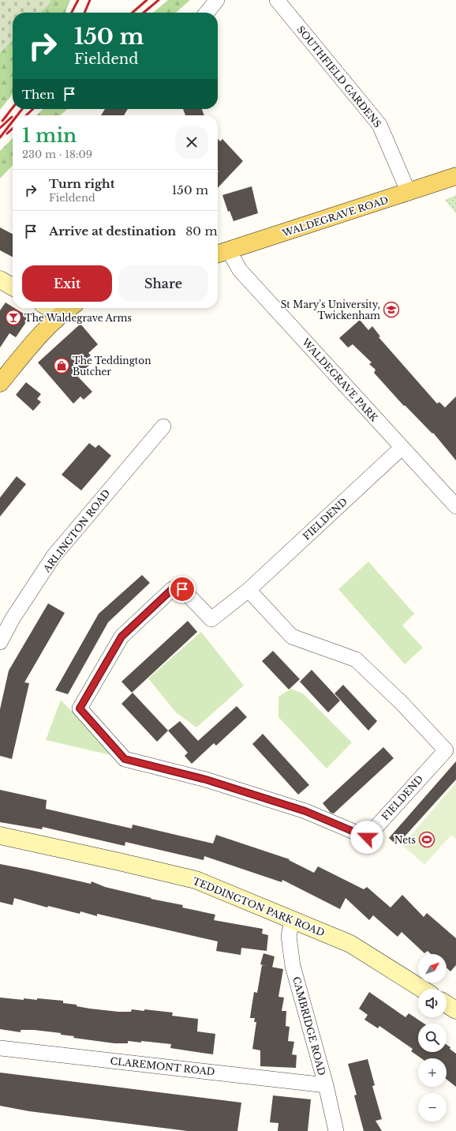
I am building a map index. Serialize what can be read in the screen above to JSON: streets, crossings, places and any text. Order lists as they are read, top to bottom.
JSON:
{
  "streets": {
    "main road": ["WALDEGRAVE ROAD"],
    "street": [
      "SOUTHFIELD GARDENS",
      "WALDEGRAVE PARK",
      "FIELDEND",
      "ARLINGTON ROAD",
      "TEDDINGTON PARK ROAD",
      "CAMBRIDGE ROAD",
      "CLAREMONT ROAD"
    ]
  },
  "crossings": [
    ["SOUTHFIELD GARDENS", "WALDEGRAVE ROAD"],
    ["WALDEGRAVE ROAD", "WALDEGRAVE PARK"],
    ["WALDEGRAVE PARK", "FIELDEND"],
    ["TEDDINGTON PARK ROAD", "CAMBRIDGE ROAD"],
    ["CAMBRIDGE ROAD", "CLAREMONT ROAD"]
  ],
  "places": {
    "school or university": ["St Mary's University, Twickenham"],
    "bar": ["The Waldegrave Arms"],
    "shop": ["The Teddington Butcher"],
    "sports": ["Nets"]
  },
  "north": "top right",
  "page": {
    "turn": ["150 m", "Fieldend"],
    "then": "Then",
    "heading": ["1 min", "230 m · 18:09"],
    "list": [
      {
        "name": "Turn right",
        "note": "Fieldend",
        "value": "150 m"
      },
      {
        "name": "Arrive at destination",
        "value": "80 m"
      }
    ],
    "buttons": ["Exit", "Share"],
    "map_buttons": ["+", "−"]
  }
}
